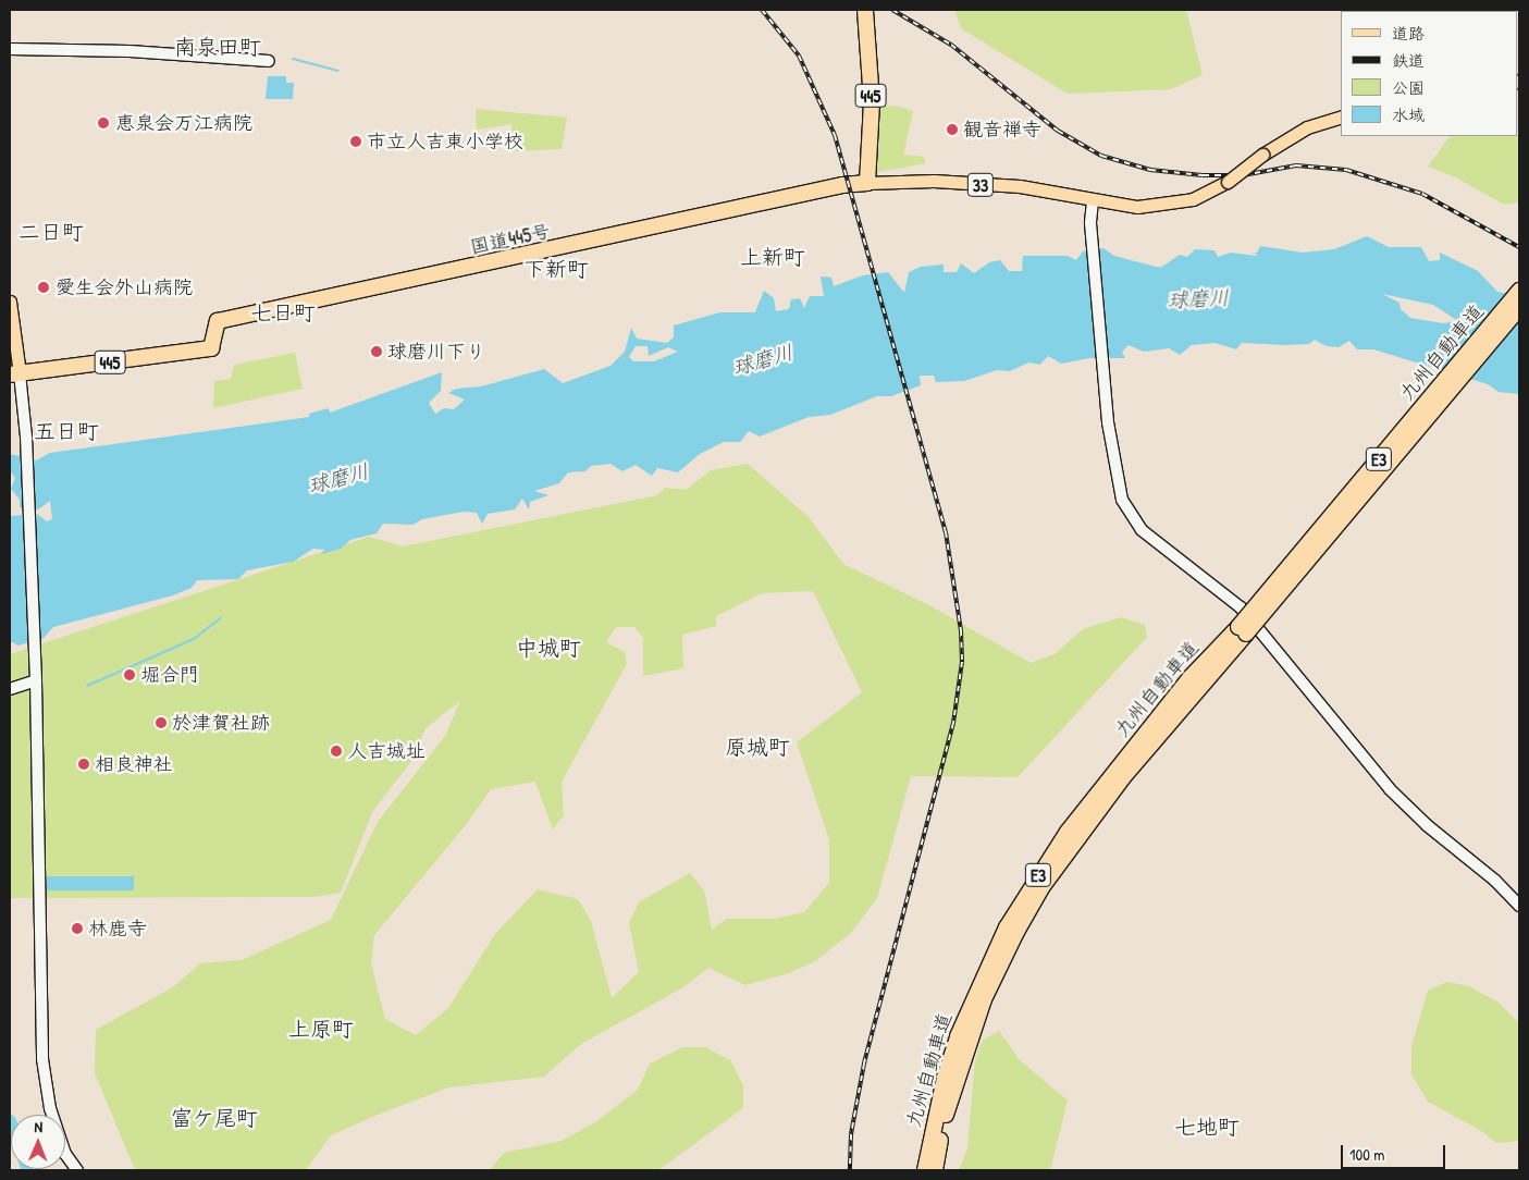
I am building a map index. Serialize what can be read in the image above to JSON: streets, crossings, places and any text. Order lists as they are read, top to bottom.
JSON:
{
  "streets": {
    "highway": [
      "445",
      "国道445号",
      "九州自動車道",
      "E3"
    ],
    "main road": ["33"]
  },
  "crossings": [
    ["445", "33"],
    ["445", "国道445号"],
    ["33", "国道445号"]
  ],
  "districts": [
    "南泉田町",
    "二日町",
    "上新町",
    "下新町",
    "七日町",
    "五日町",
    "中城町",
    "原城町",
    "上原町",
    "富ケ尾町",
    "七地町"
  ],
  "water": ["球磨川"],
  "places": [
    "恵泉会万江病院",
    "観音禅寺",
    "市立人吉東小学校",
    "愛生会外山病院",
    "球磨川下り",
    "堀合門",
    "於津賀社跡",
    "人吉城址",
    "相良神社",
    "林鹿寺"
  ],
  "legend": [
    "道路",
    "鉄道",
    "公園",
    "水域"
  ],
  "scale_bar": "100 m",
  "north": "top"
}
